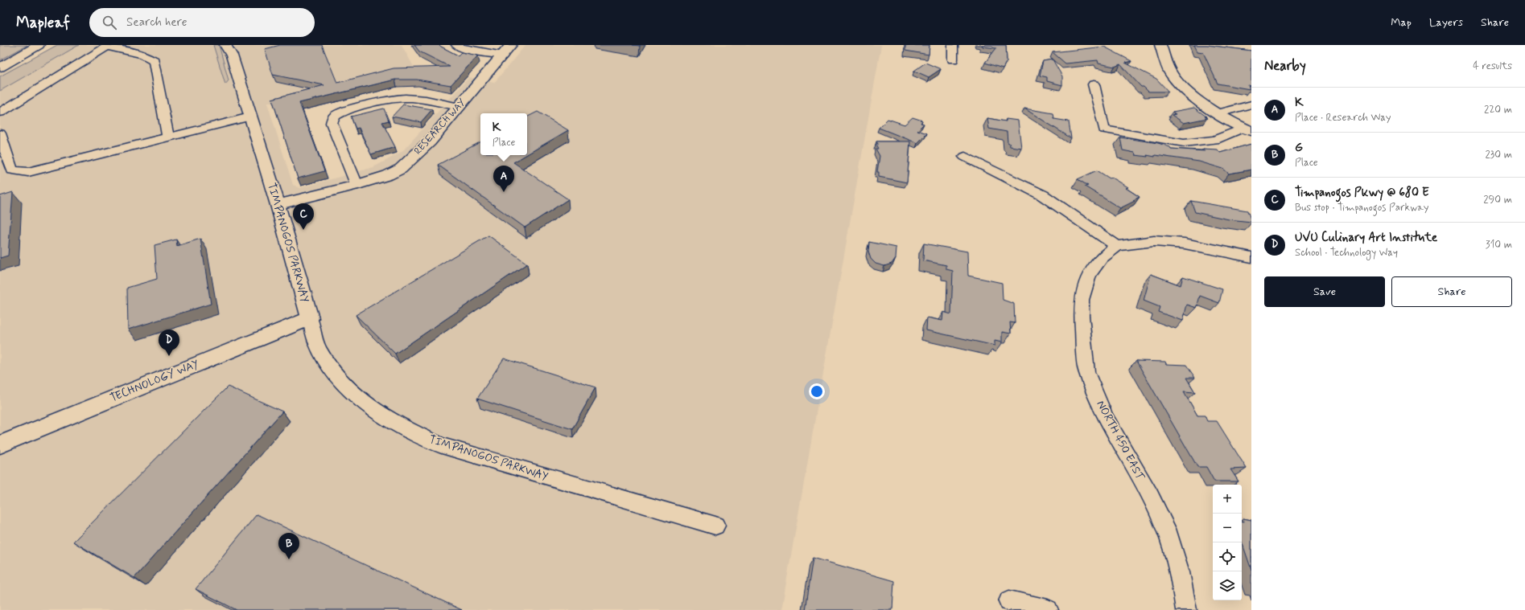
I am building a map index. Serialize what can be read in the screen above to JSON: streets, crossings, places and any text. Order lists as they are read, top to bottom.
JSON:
{
  "streets": {
    "street": [
      "RESEARCH WAY",
      "TIMPANOGOS PARKWAY",
      "TECHNOLOGY WAY",
      "NORTH 450 EAST"
    ]
  },
  "crossings": [
    ["RESEARCH WAY", "TIMPANOGOS PARKWAY"],
    ["TIMPANOGOS PARKWAY", "TECHNOLOGY WAY"]
  ],
  "page": {
    "header": "Mapleaf",
    "search": "Search here",
    "nav": ["Map", "Layers", "Share"],
    "heading": ["Nearby", "4 results"],
    "list": [
      {
        "mark": "A",
        "name": "K",
        "note": "Place · Research Way",
        "value": "220 m"
      },
      {
        "mark": "B",
        "name": "G",
        "note": "Place",
        "value": "230 m"
      },
      {
        "mark": "C",
        "name": "Timpanogos Pkwy @ 680 E",
        "note": "Bus stop · Timpanogos Parkway",
        "value": "290 m"
      },
      {
        "mark": "D",
        "name": "UVU Culinary Art Institute",
        "note": "School · Technology Way",
        "value": "310 m"
      }
    ],
    "popup": ["K", "Place"],
    "pins": [
      "A",
      "C",
      "D",
      "B"
    ],
    "buttons": ["Save", "Share"],
    "map_buttons": ["+", "−"]
  }
}
